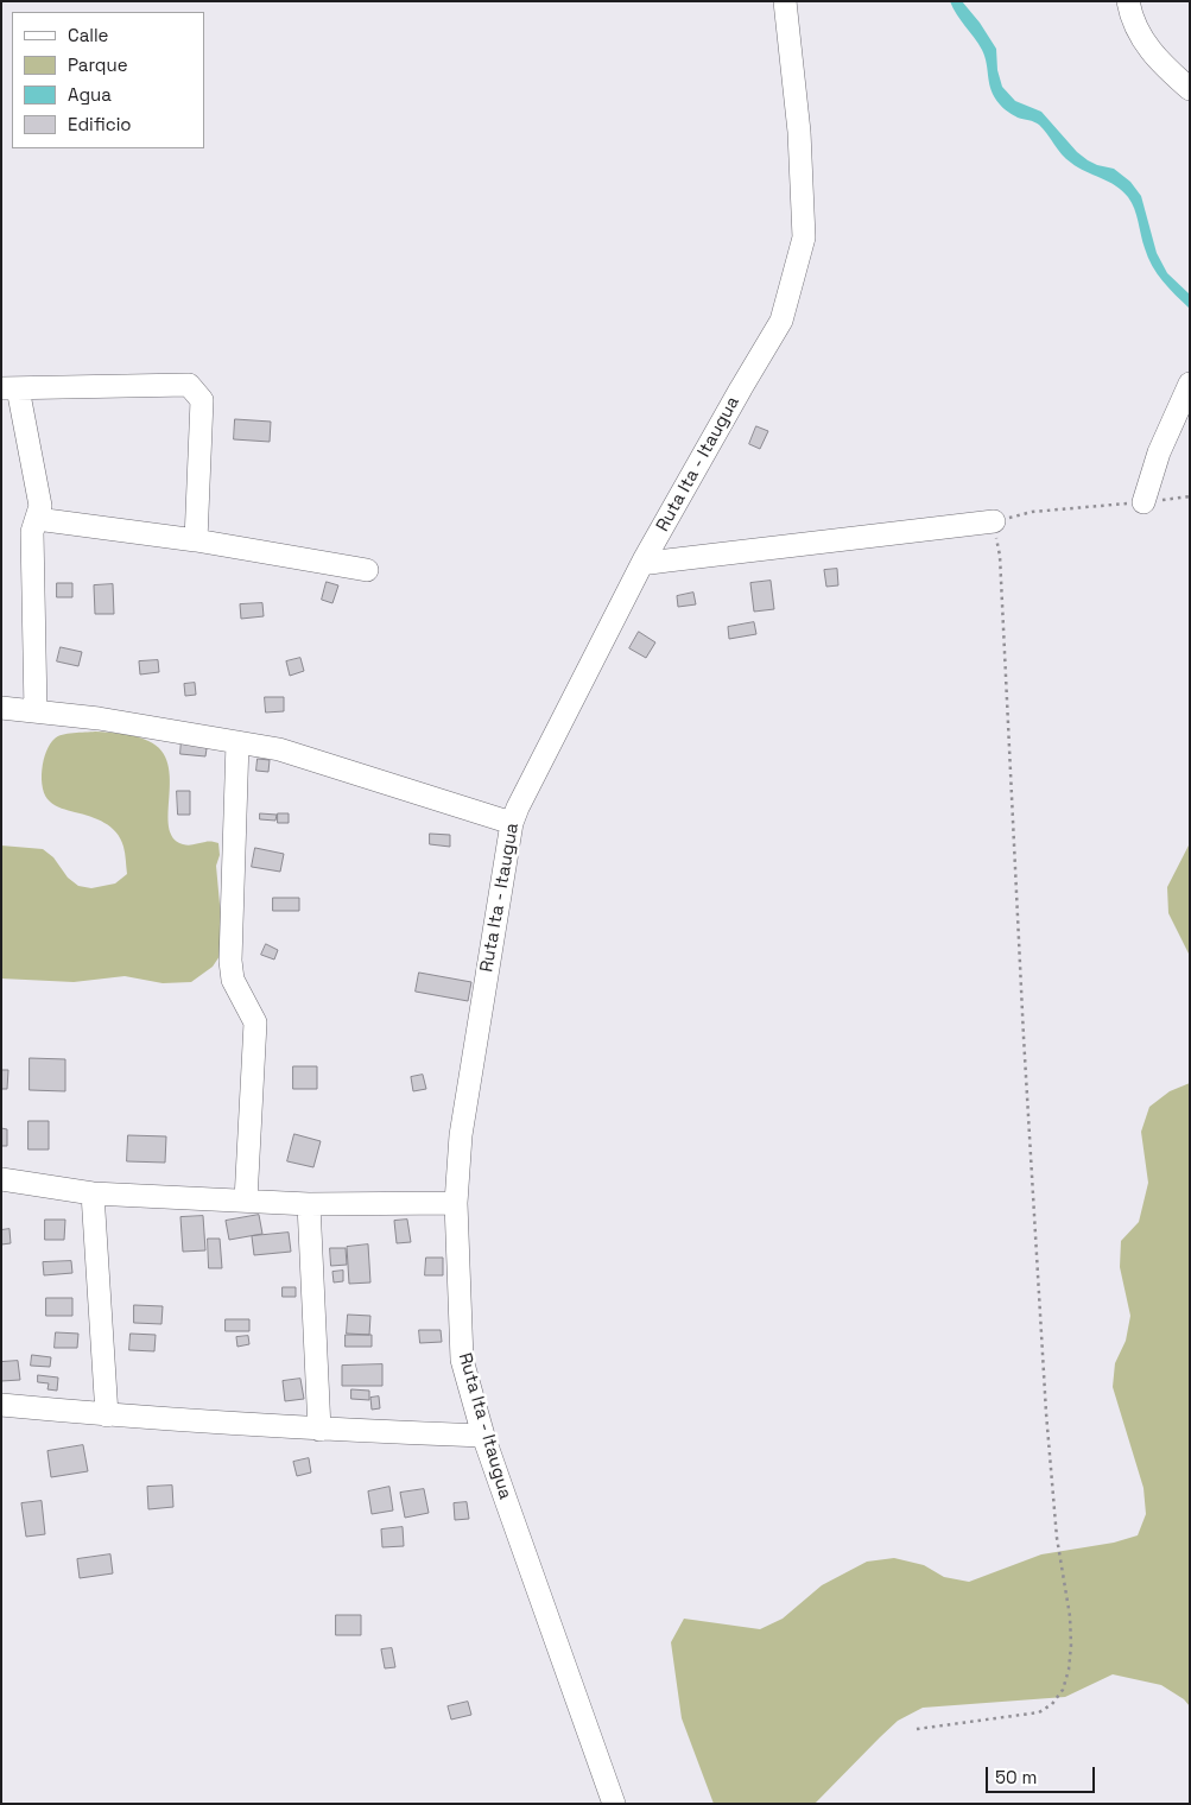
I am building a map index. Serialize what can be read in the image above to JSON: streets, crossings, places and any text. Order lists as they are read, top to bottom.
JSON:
{
  "streets": {
    "street": ["Ruta Ita - Itaugua"]
  },
  "legend": [
    "Calle",
    "Parque",
    "Agua",
    "Edificio"
  ],
  "scale_bar": "50 m"
}
